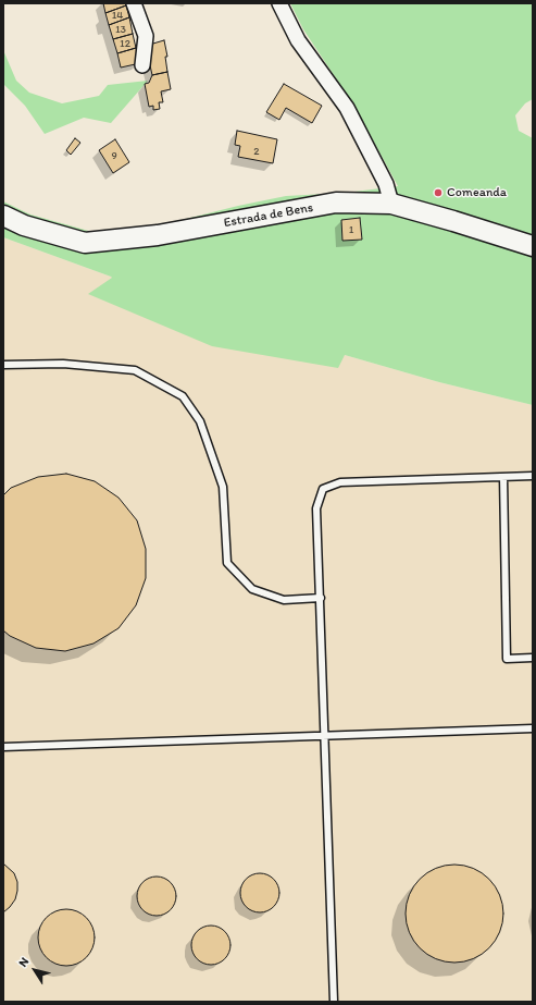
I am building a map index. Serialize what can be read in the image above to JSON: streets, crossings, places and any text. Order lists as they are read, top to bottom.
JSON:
{
  "streets": {
    "street": ["Estrada de Bens"]
  },
  "places": ["Comeanda"],
  "house_numbers": [
    "14",
    "13",
    "12",
    "2",
    "9",
    "1"
  ],
  "north": "top left"
}
